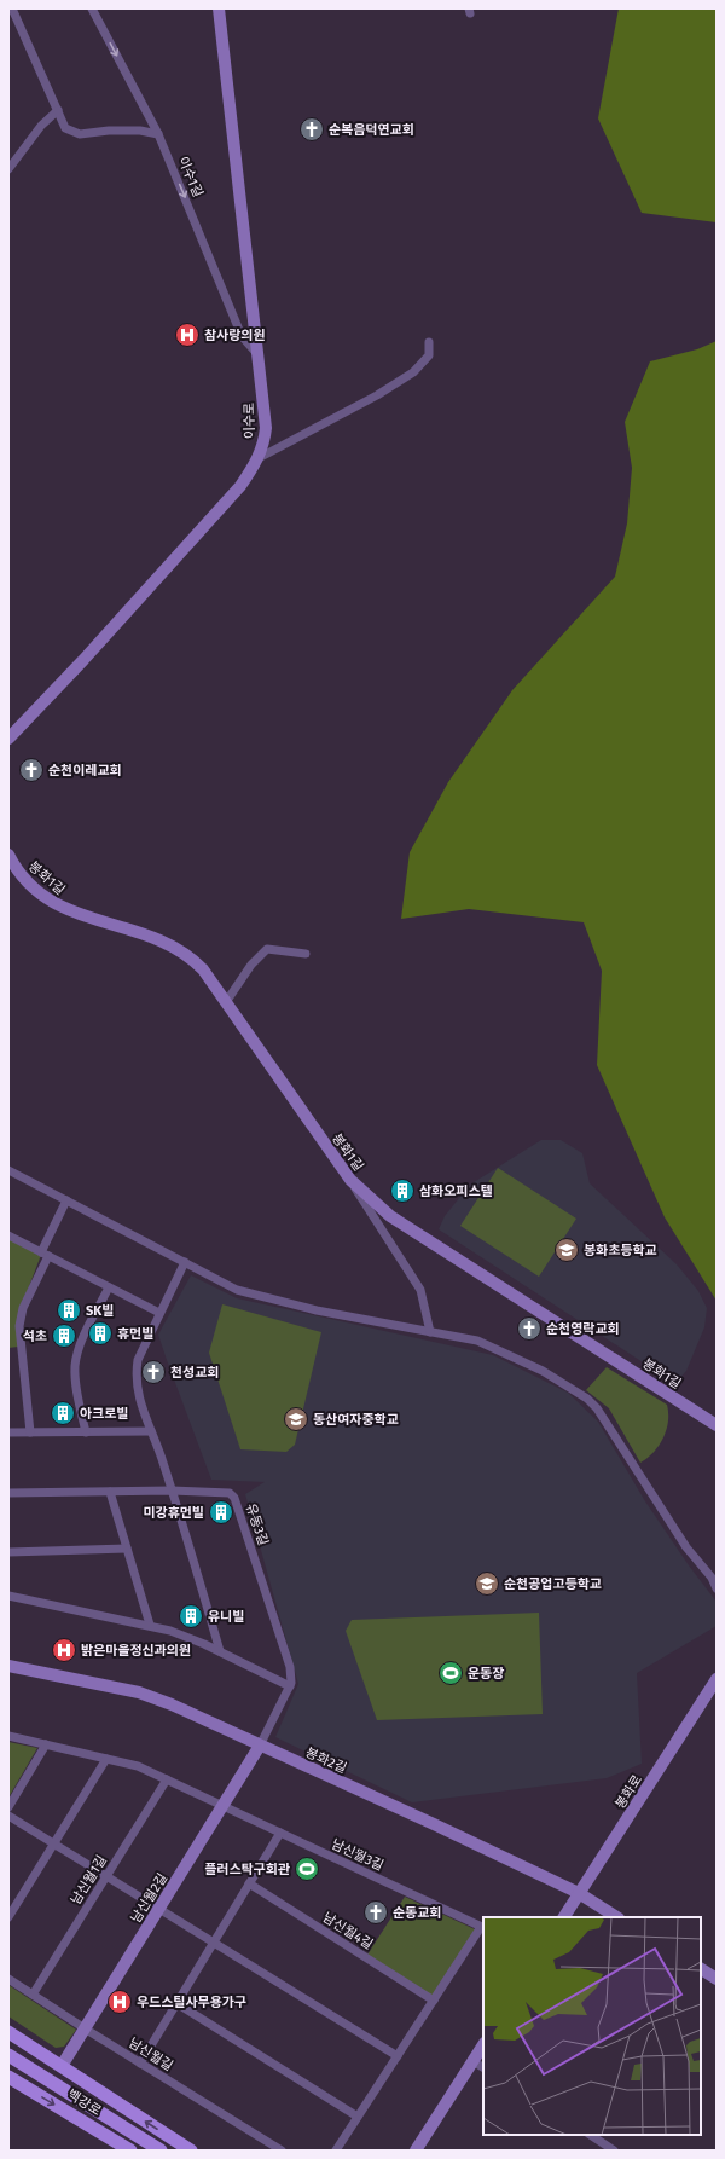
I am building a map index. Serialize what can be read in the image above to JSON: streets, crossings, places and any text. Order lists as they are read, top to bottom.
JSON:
{
  "streets": {
    "main road": ["백강로"],
    "street": [
      "이수1길",
      "이수로",
      "봉화1길",
      "유동3길",
      "봉화2길",
      "봉화로",
      "남신월3길",
      "남신월1길",
      "남신월2길",
      "남신월4길",
      "남신월길"
    ]
  },
  "crossings": [
    ["이수1길", "이수로"],
    ["유동3길", "봉화2길"],
    ["유동3길", "남신월2길"],
    ["봉화2길", "봉화로"],
    ["봉화2길", "남신월2길"],
    ["남신월3길", "남신월2길"],
    ["남신월3길", "남신월4길"],
    ["남신월1길", "남신월길"],
    ["남신월2길", "남신월길"]
  ],
  "one_way": ["이수1길"],
  "places": {
    "church": [
      "순복음덕연교회",
      "순천이레교회",
      "순천영락교회",
      "천성교회",
      "순동교회"
    ],
    "hospital": ["참사랑의원", "밝은마을정신과의원", "우드스틸사무용가구"],
    "building": [
      "삼화오피스텔",
      "SK빌",
      "휴먼빌",
      "석초",
      "아크로빌",
      "미강휴먼빌",
      "유니빌"
    ],
    "school or university": ["봉화초등학교", "동산여자중학교", "순천공업고등학교"],
    "sports": ["운동장", "플러스탁구회관"]
  }
}
